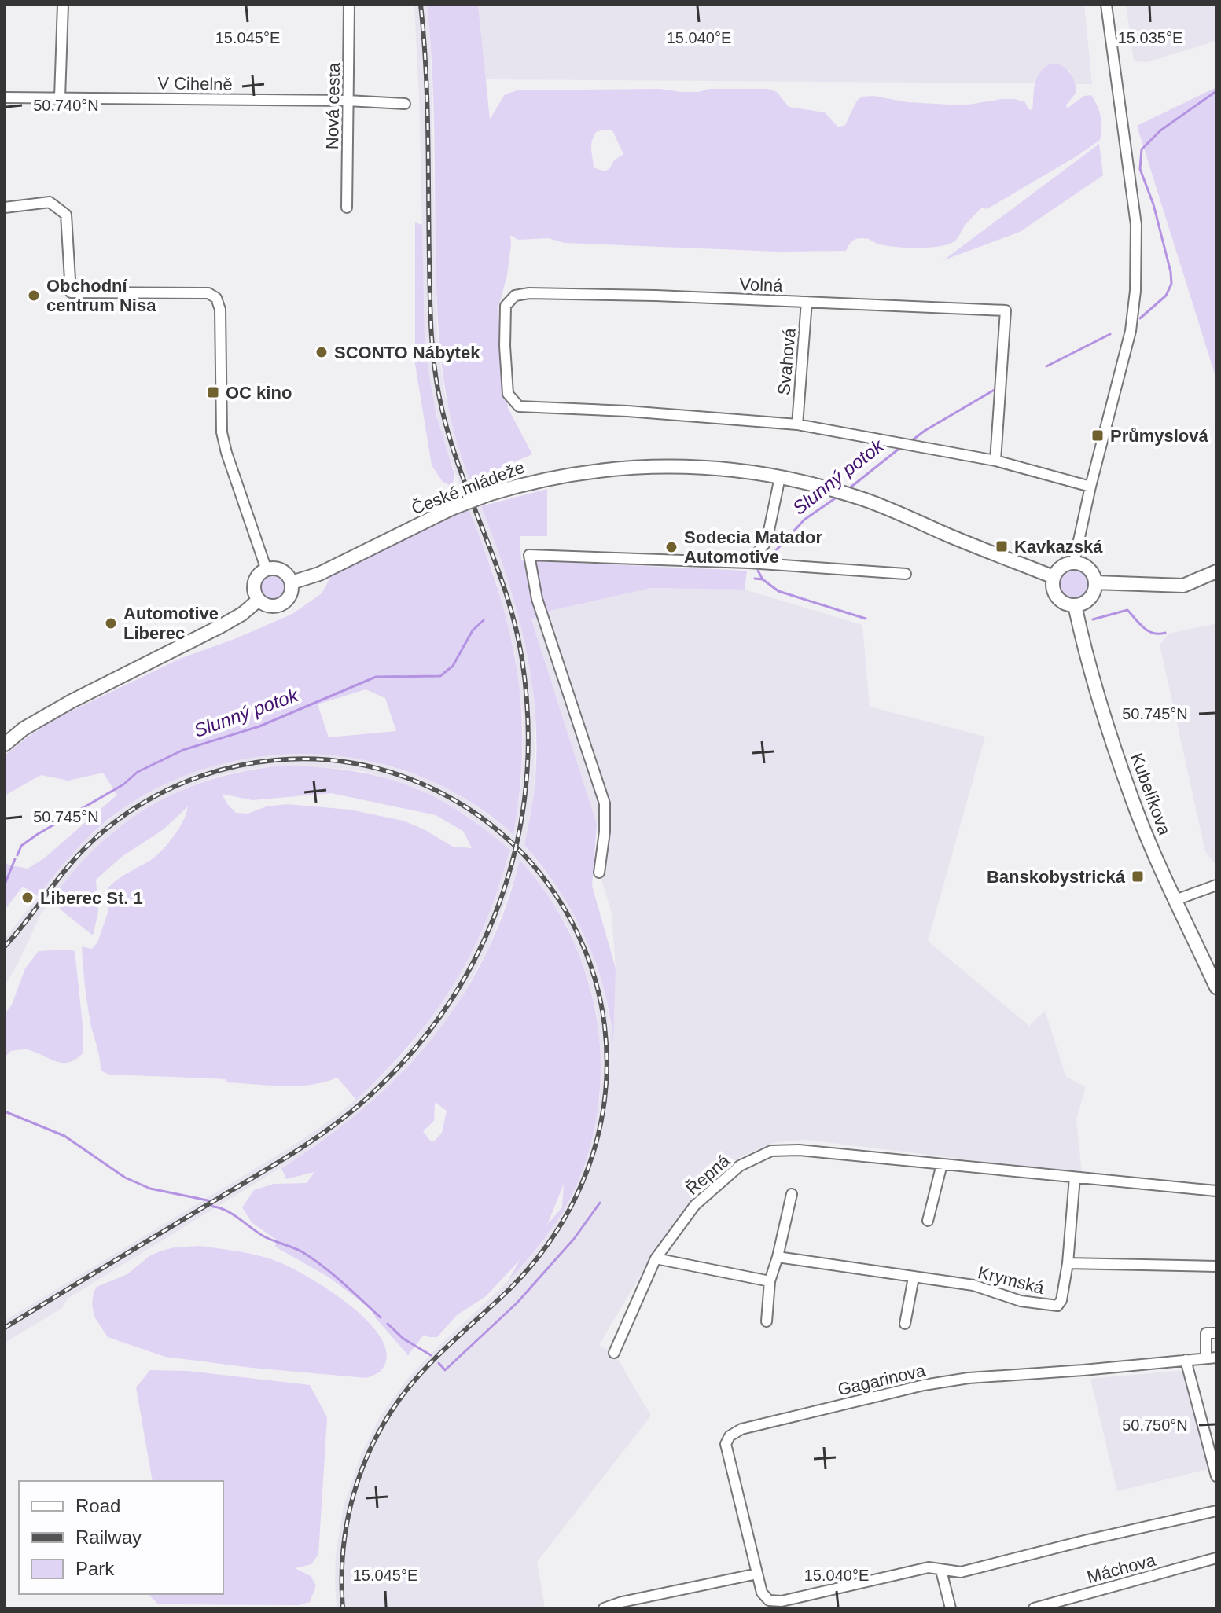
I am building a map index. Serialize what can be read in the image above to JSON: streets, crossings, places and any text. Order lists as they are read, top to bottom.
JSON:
{
  "streets": {
    "street": [
      "V Cihelně",
      "Nová cesta",
      "Volná",
      "Svahová",
      "České mládeže",
      "Kubelíkova",
      "Řepná",
      "Krymská",
      "Gagarinova",
      "Máchova"
    ]
  },
  "crossings": [
    ["V Cihelně", "Nová cesta"],
    ["Volná", "Svahová"],
    ["České mládeže", "Kubelíkova"],
    ["Řepná", "Krymská"]
  ],
  "water": ["Slunný potok"],
  "places": {
    "other": [
      "Obchodní centrum Nisa",
      "SCONTO Nábytek",
      "Sodecia Matador Automotive",
      "Automotive Liberec",
      "Liberec St. 1"
    ],
    "transit": [
      "OC kino",
      "Průmyslová",
      "Kavkazská",
      "Banskobystrická"
    ]
  },
  "legend": ["Road", "Railway", "Park"],
  "coordinates": [
    "15.045°E",
    "15.040°E",
    "15.035°E",
    "50.740°N",
    "50.745°N",
    "50.750°N"
  ]
}
